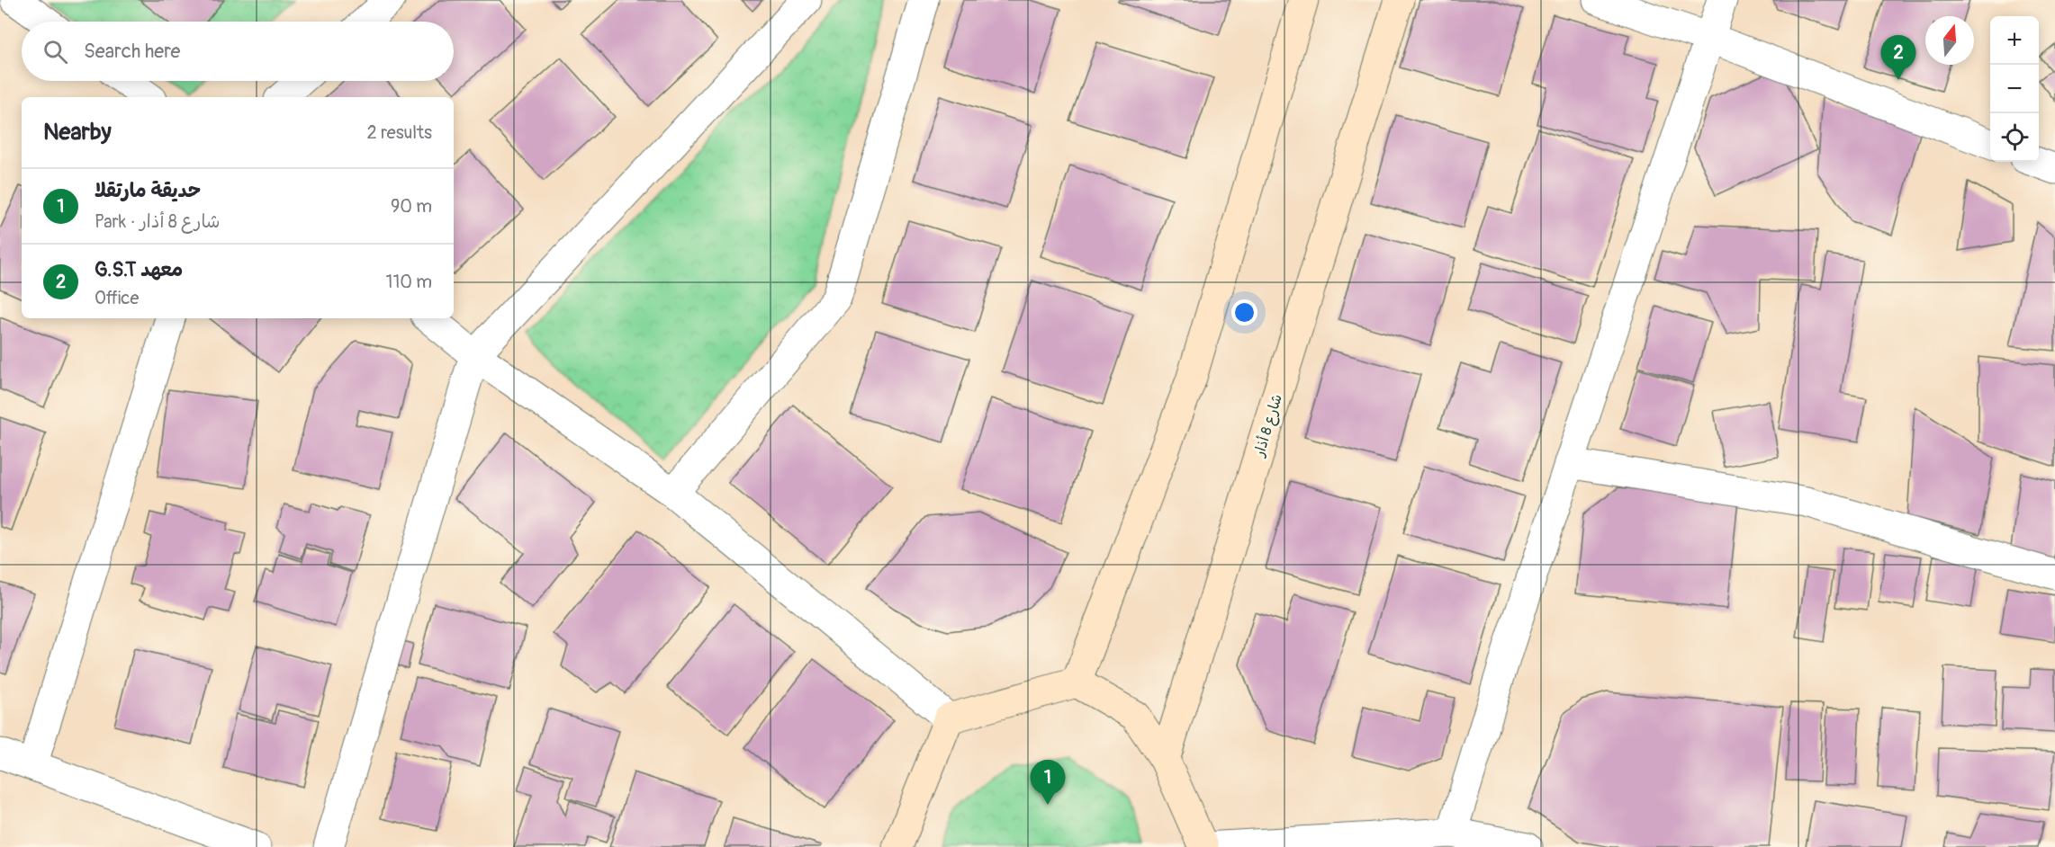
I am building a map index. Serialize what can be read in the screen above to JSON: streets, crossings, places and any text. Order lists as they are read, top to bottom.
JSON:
{
  "streets": {
    "main road": ["شارع 8 أذار"]
  },
  "north": "top",
  "page": {
    "map_buttons": ["+", "−"],
    "search": "Search here",
    "pins": ["2", "1"],
    "heading": ["Nearby", "2 results"],
    "list": [
      {
        "mark": "1",
        "name": "حديقة مارتقلا",
        "note": "Park · شارع 8 أذار",
        "value": "90 m"
      },
      {
        "mark": "2",
        "name": "G.S.T معهد",
        "note": "Office",
        "value": "110 m"
      }
    ]
  }
}
